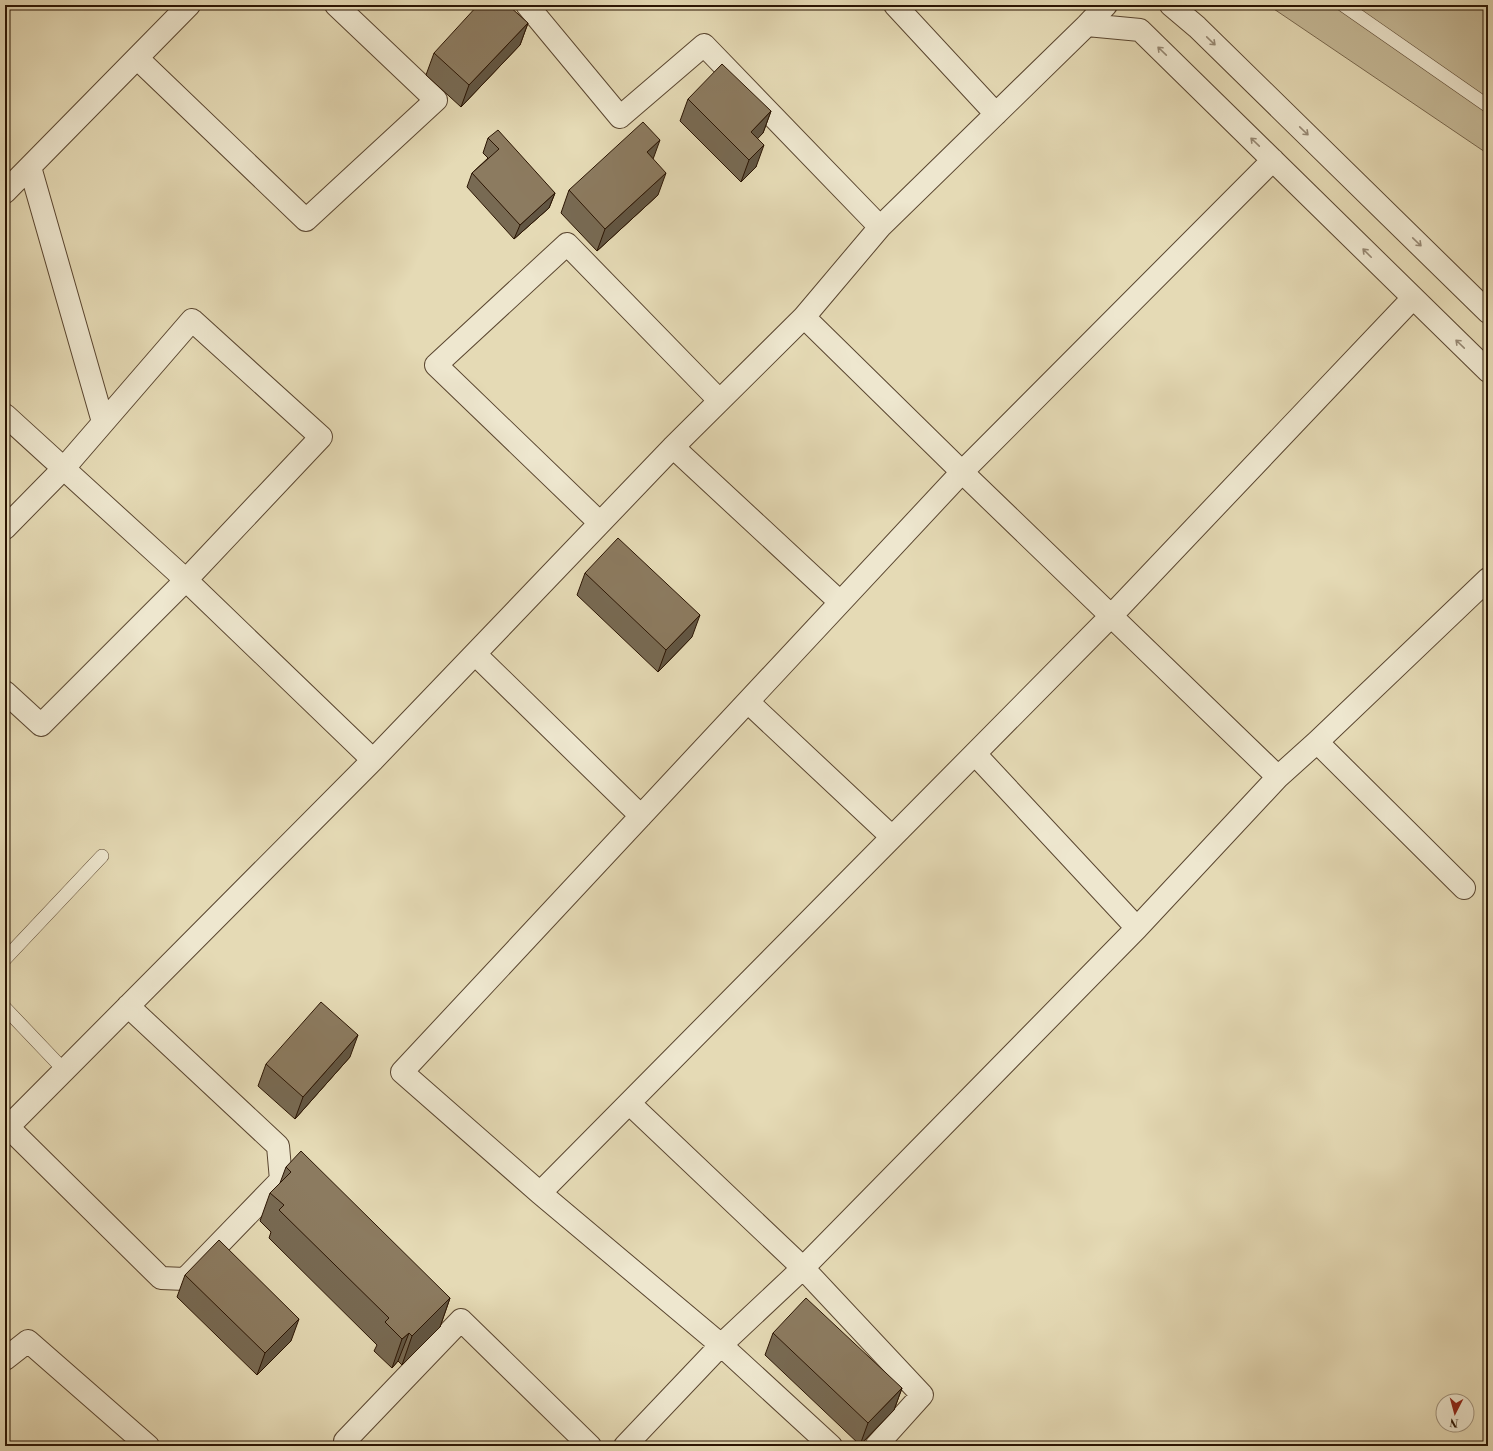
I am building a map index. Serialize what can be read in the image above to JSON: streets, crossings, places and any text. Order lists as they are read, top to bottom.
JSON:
{
  "north": "bottom"
}
